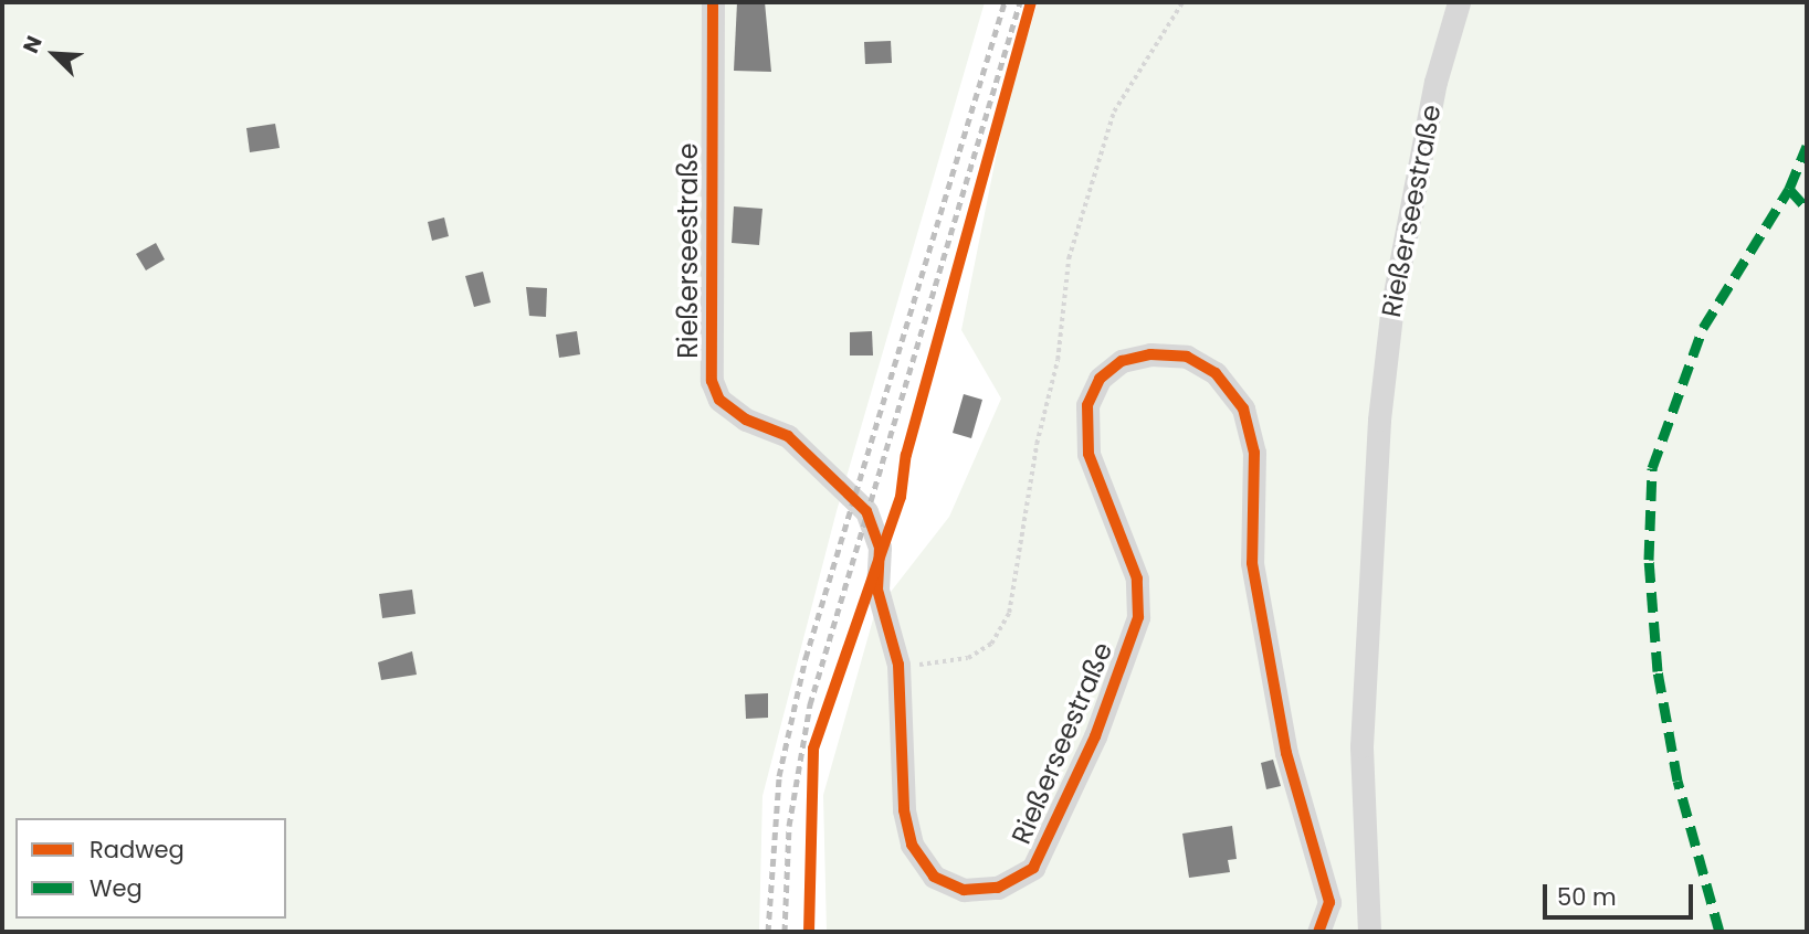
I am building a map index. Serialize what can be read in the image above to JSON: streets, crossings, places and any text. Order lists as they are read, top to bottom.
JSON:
{
  "streets": {
    "street": ["Rießerseestraße"]
  },
  "legend": ["Radweg", "Weg"],
  "scale_bar": "50 m",
  "north": "top left"
}
